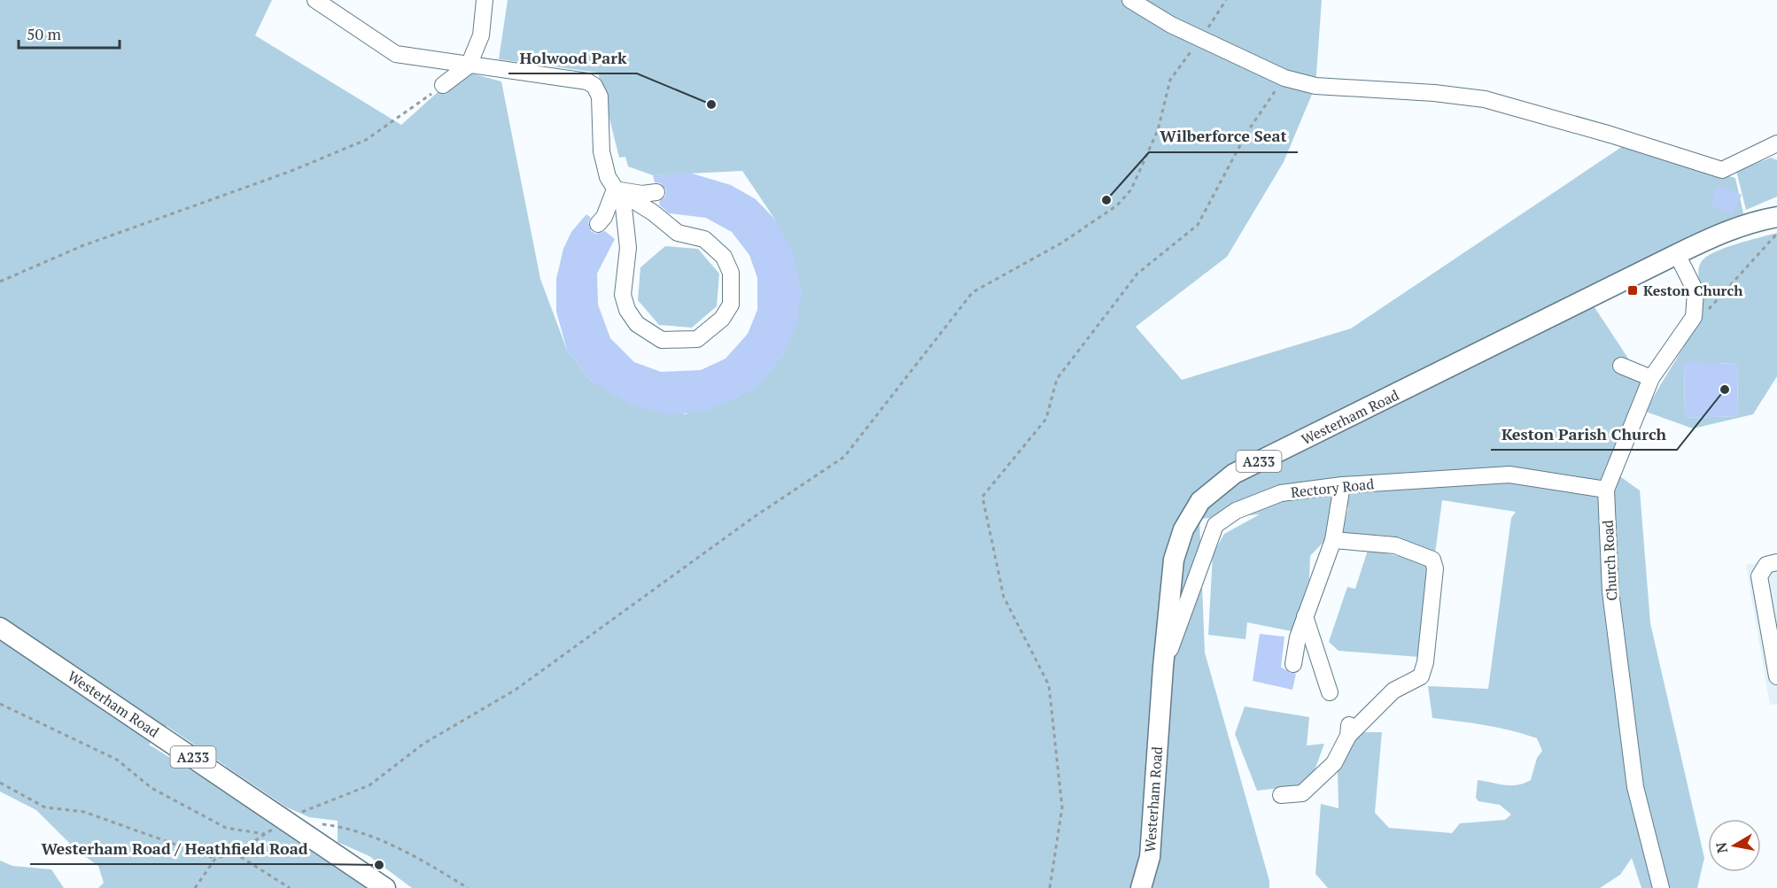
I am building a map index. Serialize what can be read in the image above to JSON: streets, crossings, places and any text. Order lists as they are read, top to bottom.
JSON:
{
  "streets": {
    "main road": ["Westerham Road", "A233"],
    "street": ["Rectory Road", "Church Road"]
  },
  "crossings": [
    ["Westerham Road", "Rectory Road"],
    ["Westerham Road", "Church Road"],
    ["Rectory Road", "Church Road"]
  ],
  "places": {
    "other": [
      "Holwood Park",
      "Wilberforce Seat",
      "Keston Parish Church",
      "Westerham Road / Heathfield Road"
    ],
    "transit": ["Keston Church"]
  },
  "scale_bar": "50 m",
  "north": "left"
}
